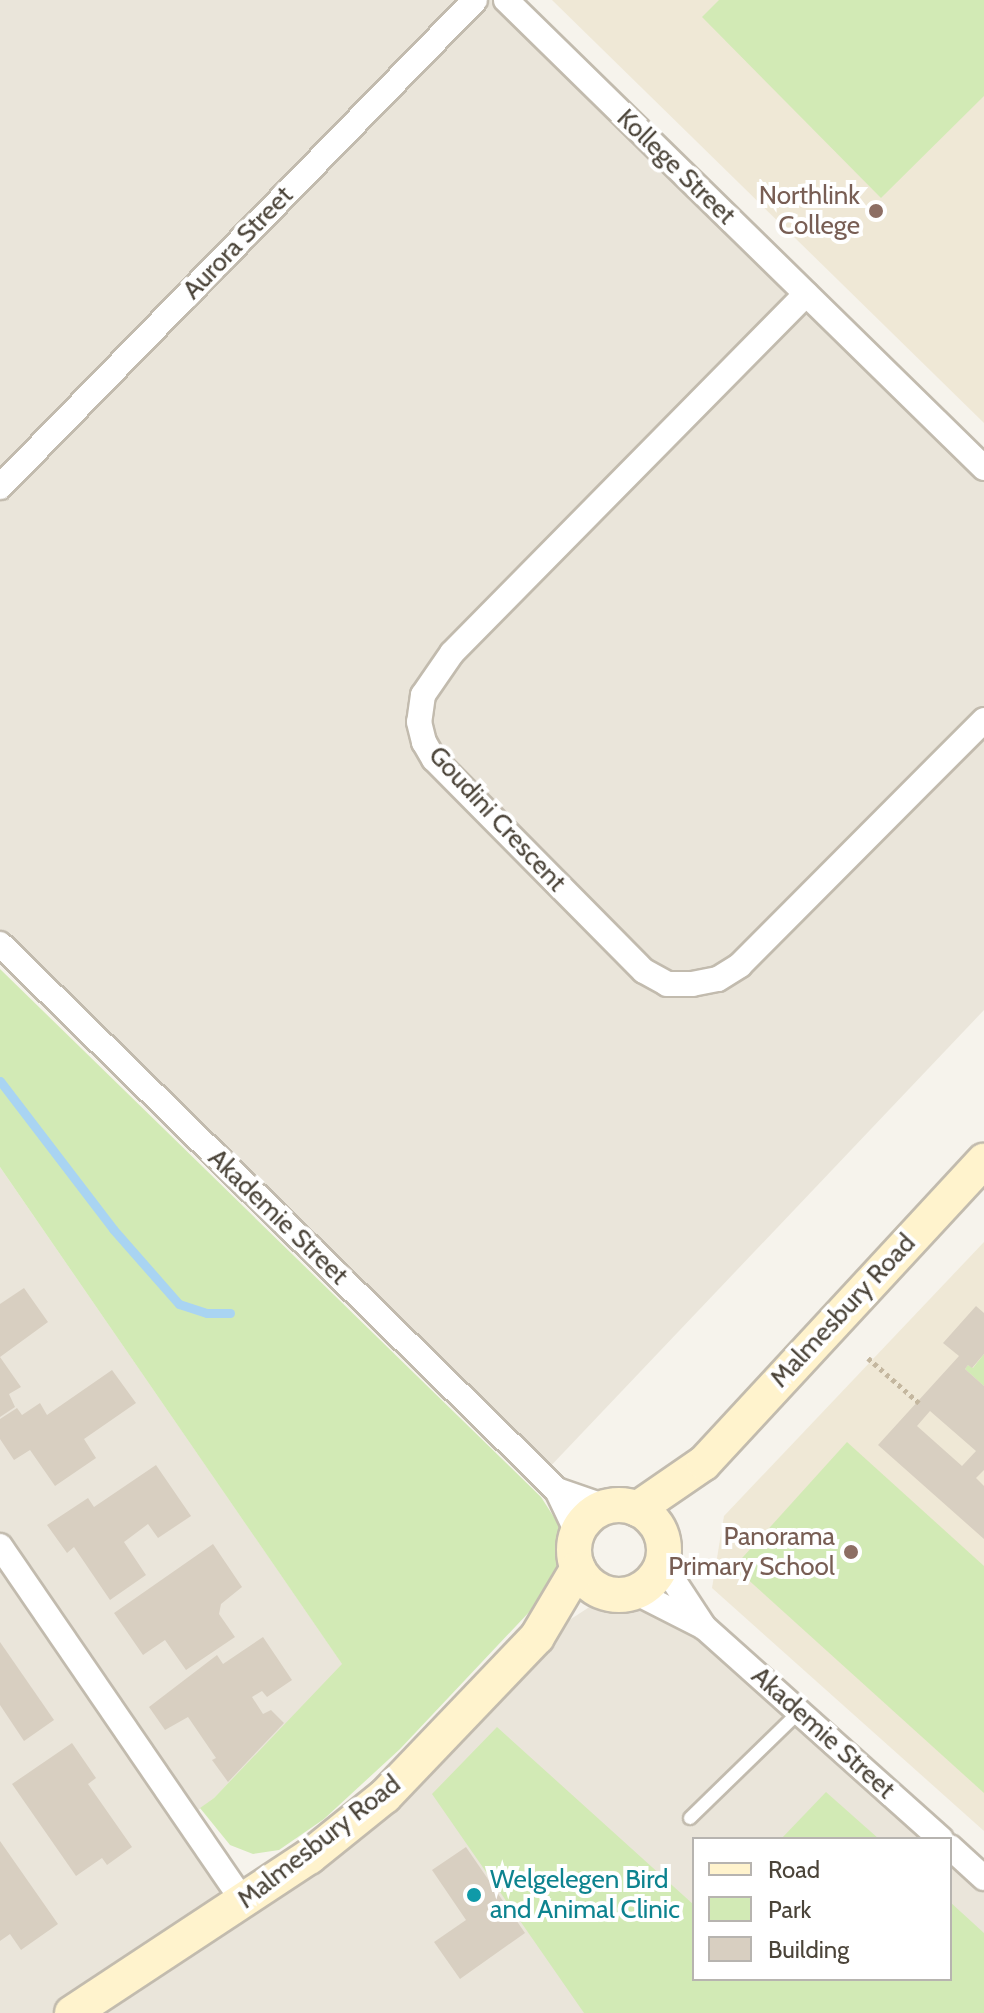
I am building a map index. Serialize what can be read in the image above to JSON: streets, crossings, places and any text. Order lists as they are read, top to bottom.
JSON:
{
  "streets": {
    "street": [
      "Kollege Street",
      "Aurora Street",
      "Goudini Crescent",
      "Akademie Street",
      "Malmesbury Road"
    ]
  },
  "crossings": [
    ["Kollege Street", "Goudini Crescent"],
    ["Akademie Street", "Malmesbury Road"]
  ],
  "places": ["Northlink College", "Panorama Primary School", "Welgelegen Bird and Animal Clinic"],
  "legend": ["Road", "Park", "Building"]
}
